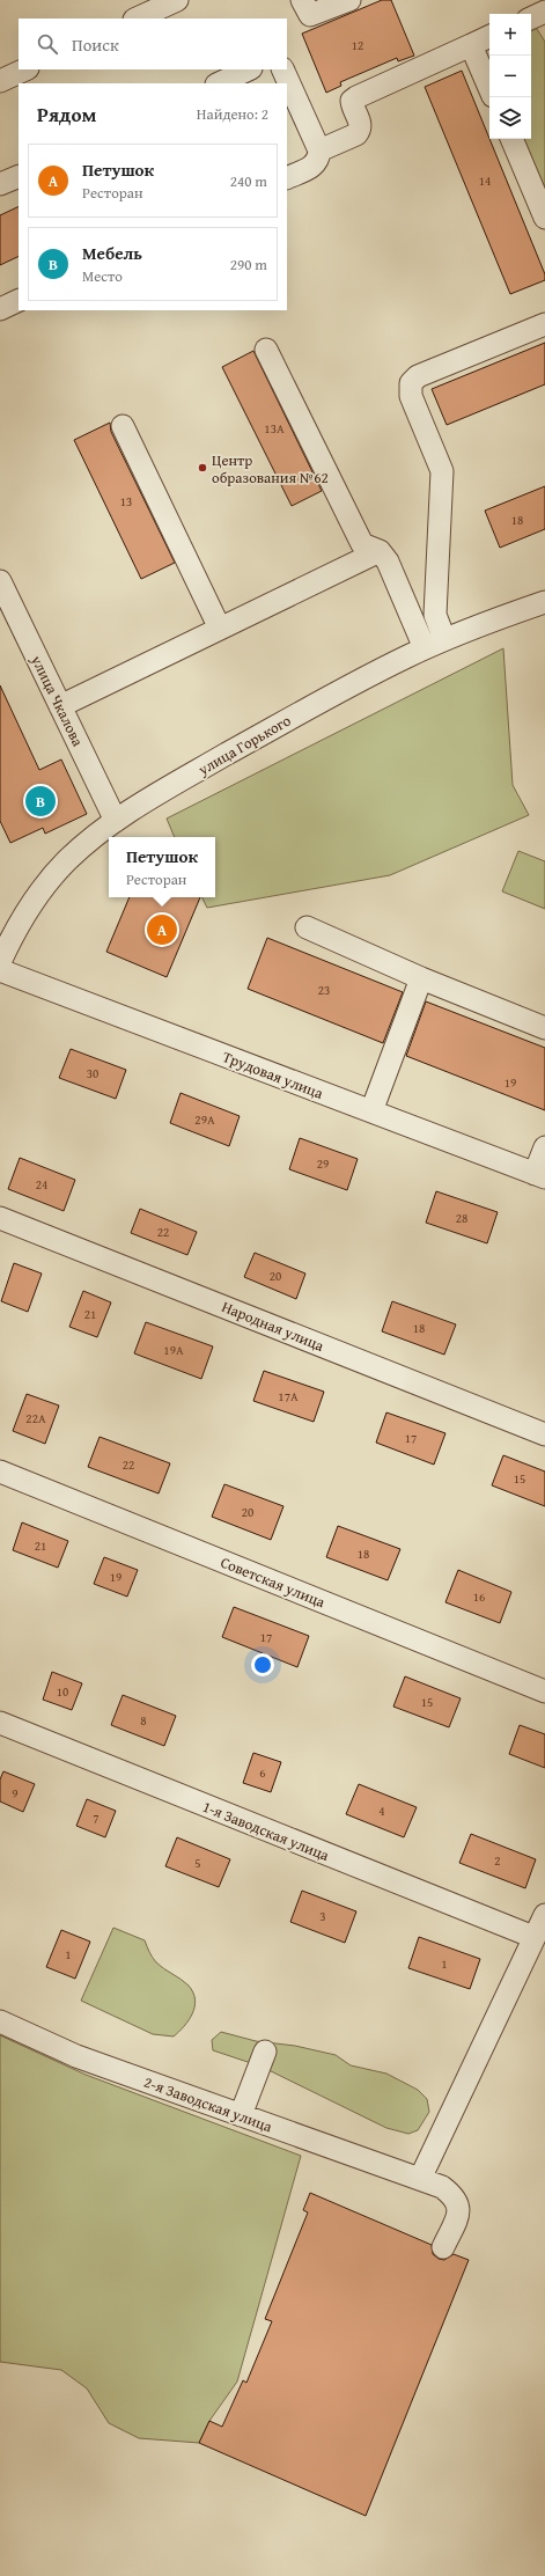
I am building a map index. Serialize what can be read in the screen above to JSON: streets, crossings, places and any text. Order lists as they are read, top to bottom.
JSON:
{
  "streets": {
    "street": [
      "улица Чкалова",
      "улица Горького",
      "Трудовая улица",
      "Народная улица",
      "Советская улица",
      "1-я Заводская улица",
      "2-я Заводская улица"
    ]
  },
  "crossings": [
    ["улица Чкалова", "улица Горького"]
  ],
  "places": ["Центр образования №62"],
  "house_numbers": [
    "12",
    "14",
    "13А",
    "13",
    "18",
    "23",
    "30",
    "19",
    "29А",
    "29",
    "24",
    "28",
    "22",
    "20",
    "21",
    "18",
    "19А",
    "17А",
    "22А",
    "17",
    "22",
    "15",
    "20",
    "21",
    "18",
    "19",
    "16",
    "17",
    "10",
    "15",
    "8",
    "6",
    "9",
    "4",
    "7",
    "2",
    "5",
    "3",
    "1",
    "1"
  ],
  "page": {
    "map_buttons": ["+", "−"],
    "search": "Поиск",
    "heading": ["Рядом", "Найдено: 2"],
    "list": [
      {
        "mark": "A",
        "name": "Петушок",
        "note": "Ресторан",
        "value": "240 m"
      },
      {
        "mark": "B",
        "name": "Мебель",
        "note": "Место",
        "value": "290 m"
      }
    ],
    "pins": ["B", "A"],
    "popup": ["Петушок", "Ресторан"]
  }
}
